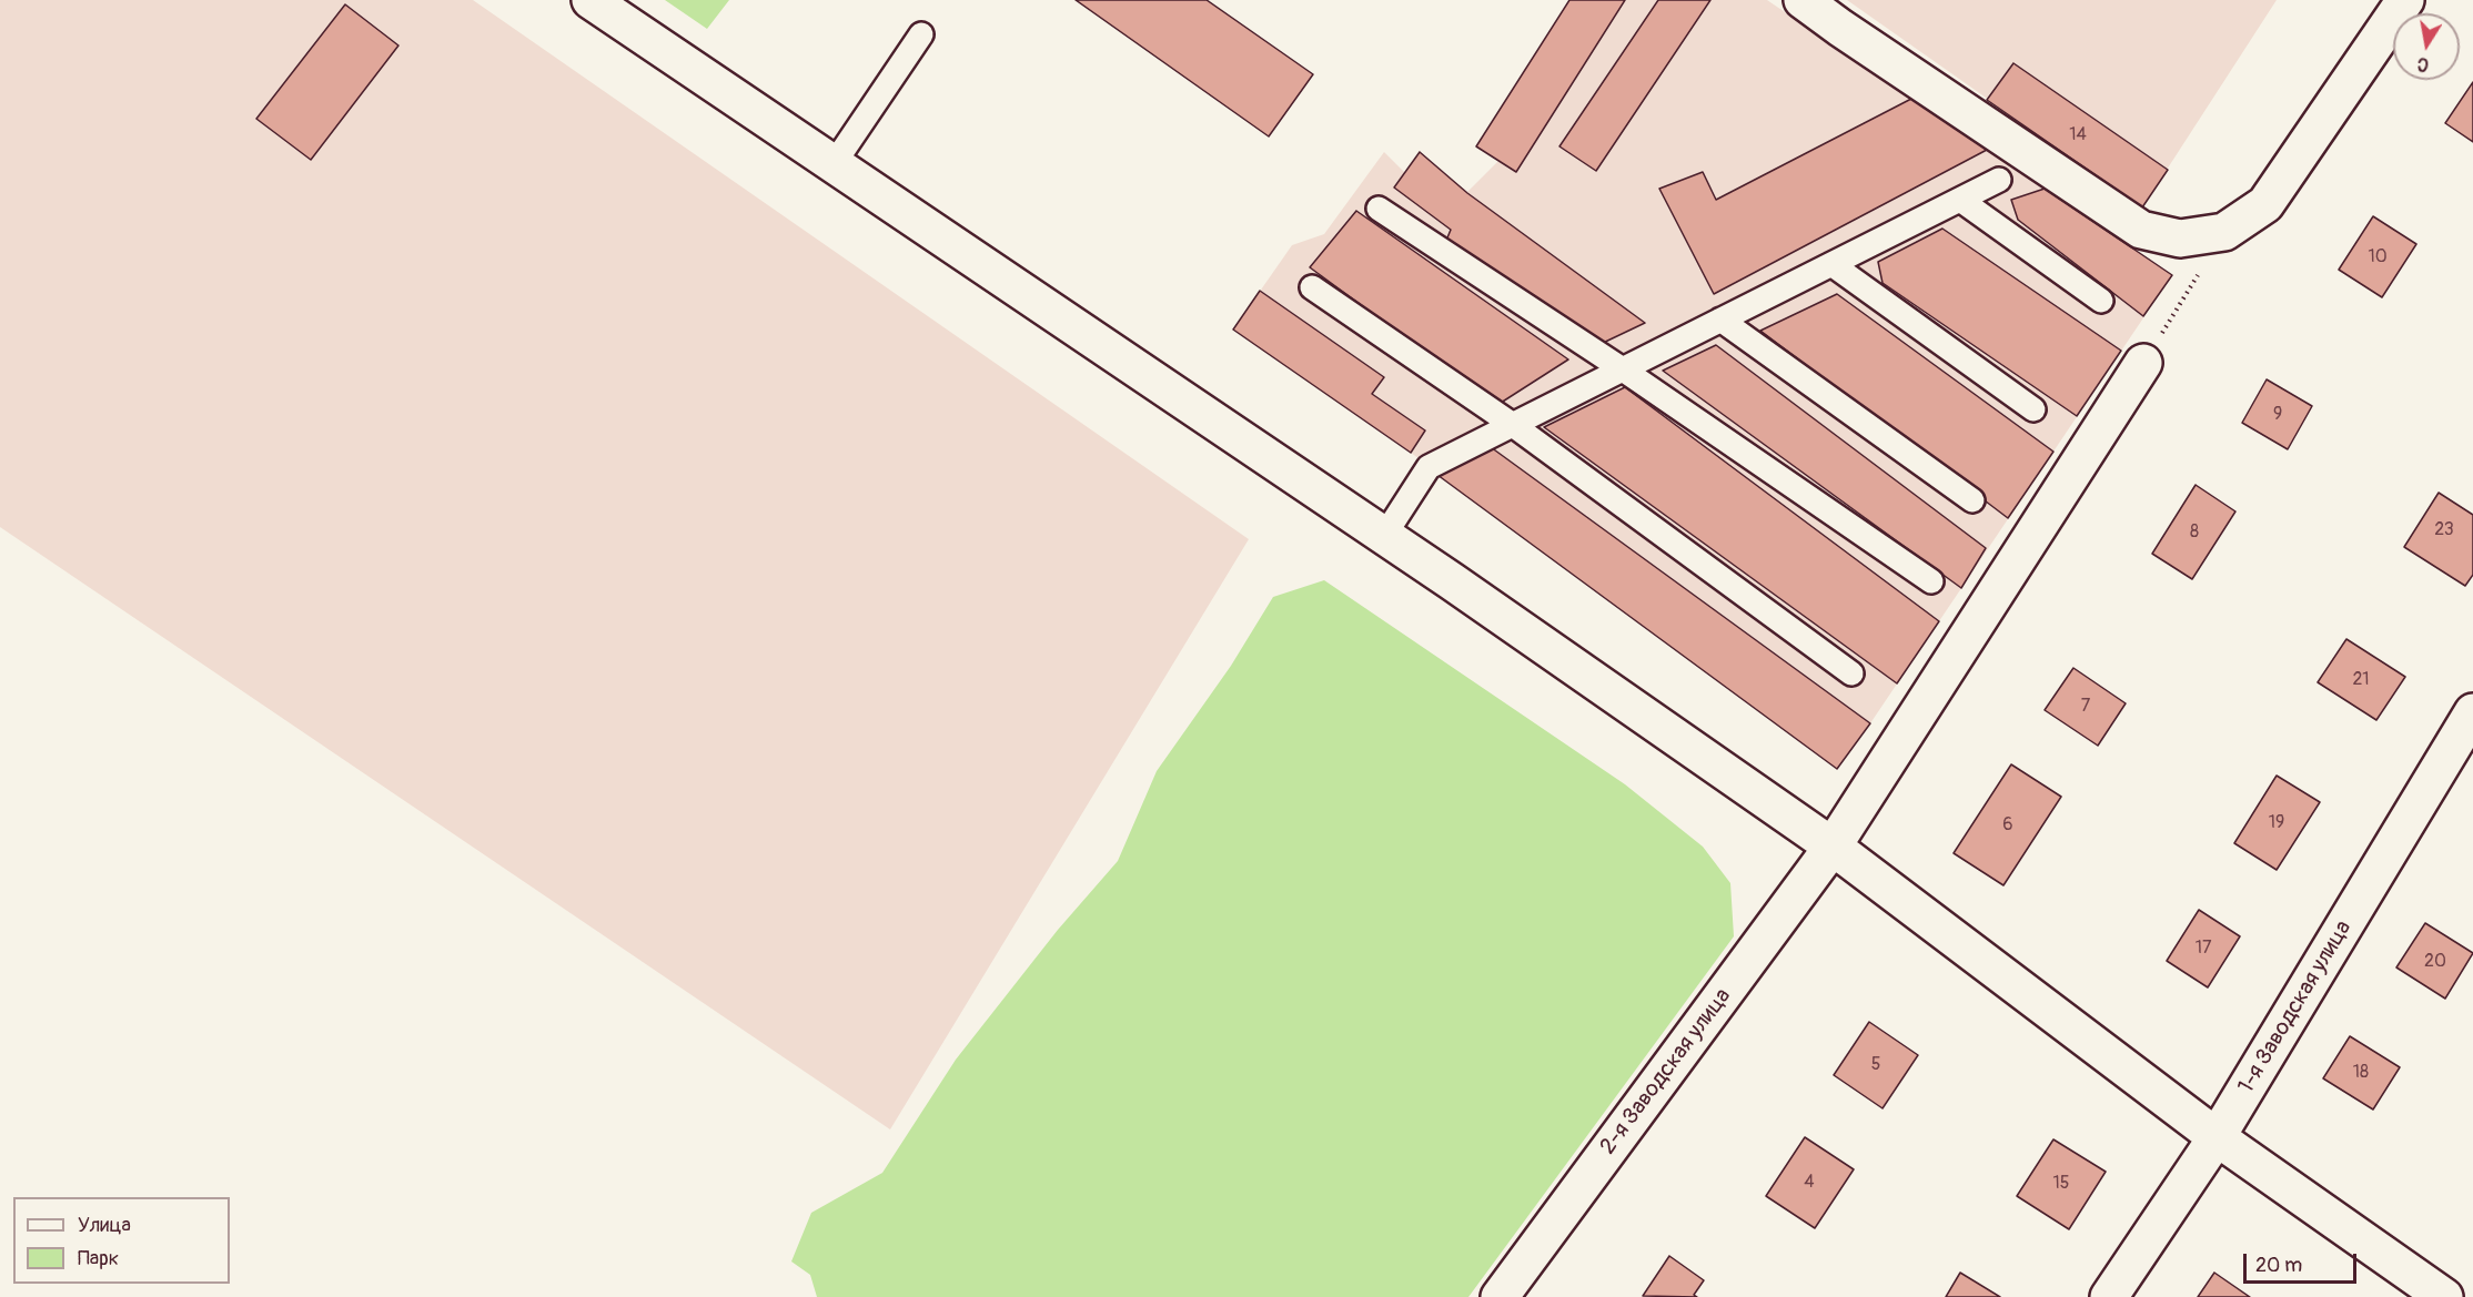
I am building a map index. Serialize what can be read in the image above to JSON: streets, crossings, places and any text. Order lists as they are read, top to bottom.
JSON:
{
  "streets": {
    "street": ["1-я Заводская улица", "2-я Заводская улица"]
  },
  "house_numbers": [
    "14",
    "10",
    "9",
    "23",
    "8",
    "21",
    "7",
    "19",
    "6",
    "17",
    "20",
    "5",
    "18",
    "4",
    "15"
  ],
  "legend": ["Улица", "Парк"],
  "scale_bar": "20 m",
  "north": "bottom"
}
